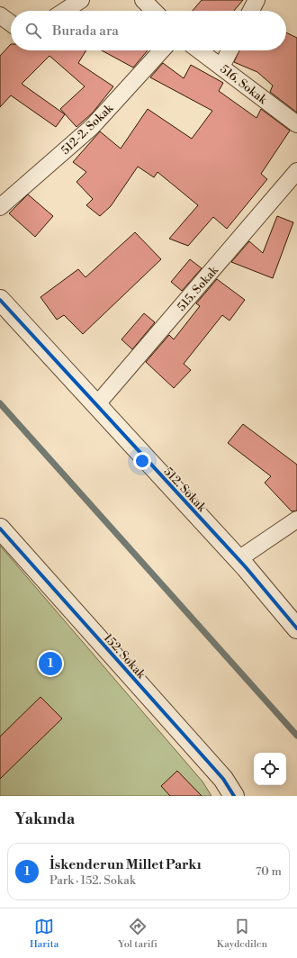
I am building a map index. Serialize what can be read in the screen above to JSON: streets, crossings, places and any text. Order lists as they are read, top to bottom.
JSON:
{
  "streets": {
    "street": [
      "516. Sokak",
      "512-2. Sokak",
      "515. Sokak",
      "512. Sokak",
      "152. Sokak"
    ]
  },
  "crossings": [
    ["515. Sokak", "512. Sokak"]
  ],
  "page": {
    "search": "Burada ara",
    "pins": "1",
    "heading": "Yakında",
    "list": [
      {
        "mark": "1",
        "name": "İskenderun Millet Parkı",
        "note": "Park · 152. Sokak",
        "value": "70 m"
      }
    ],
    "nav": ["Harita", "Yol tarifi", "Kaydedilen"]
  }
}
